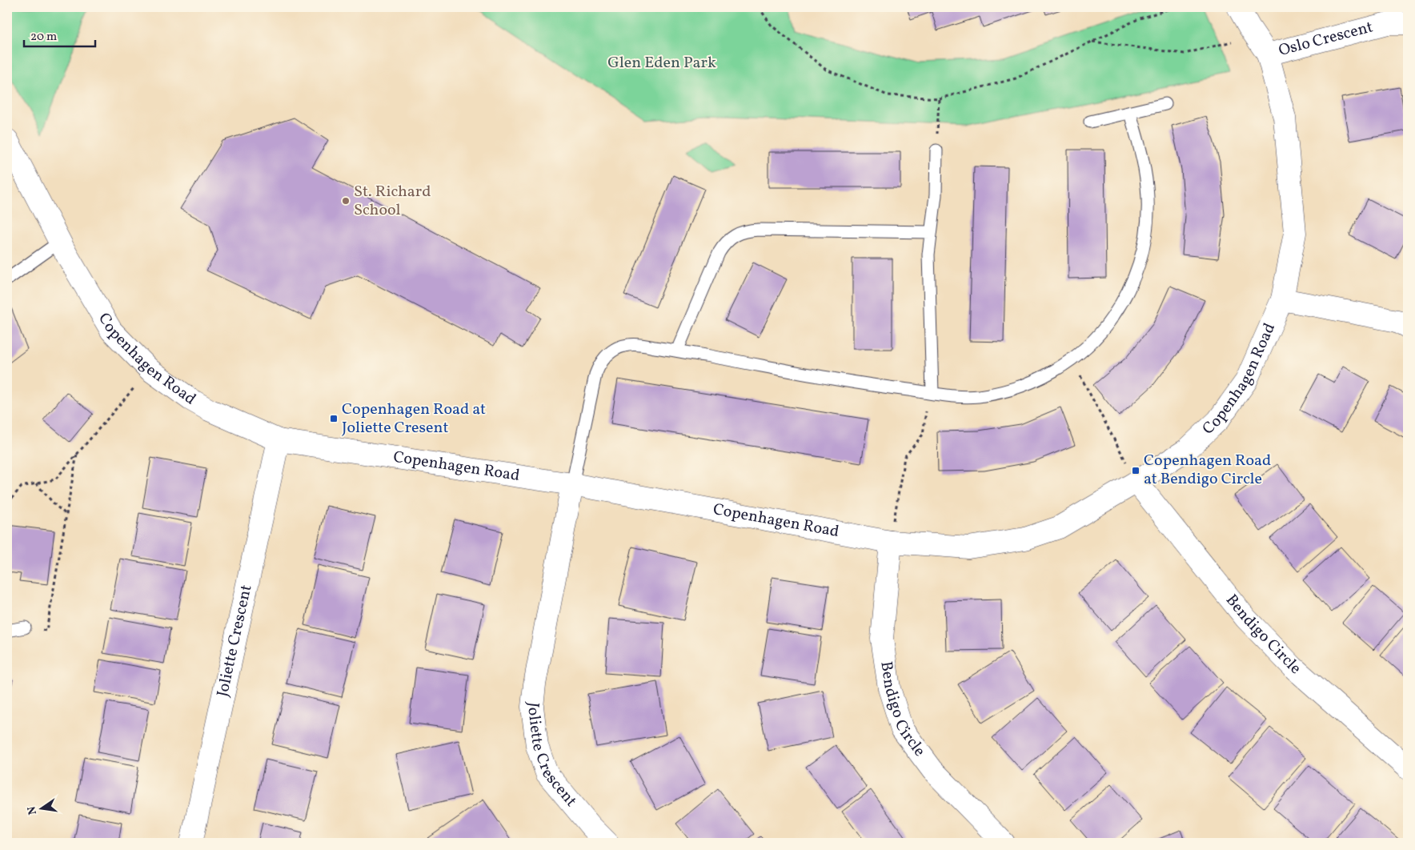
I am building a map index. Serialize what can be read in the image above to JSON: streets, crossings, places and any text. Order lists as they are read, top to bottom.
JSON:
{
  "streets": {
    "street": [
      "Oslo Crescent",
      "Copenhagen Road",
      "Bendigo Circle",
      "Joliette Crescent"
    ]
  },
  "crossings": [
    ["Oslo Crescent", "Copenhagen Road"],
    ["Copenhagen Road", "Bendigo Circle"],
    ["Copenhagen Road", "Joliette Crescent"]
  ],
  "parks": ["Glen Eden Park"],
  "places": {
    "other": ["St. Richard School"],
    "transit": ["Copenhagen Road at Joliette Cresent", "Copenhagen Road at Bendigo Circle"]
  },
  "scale_bar": "20 m",
  "north": "left"
}
